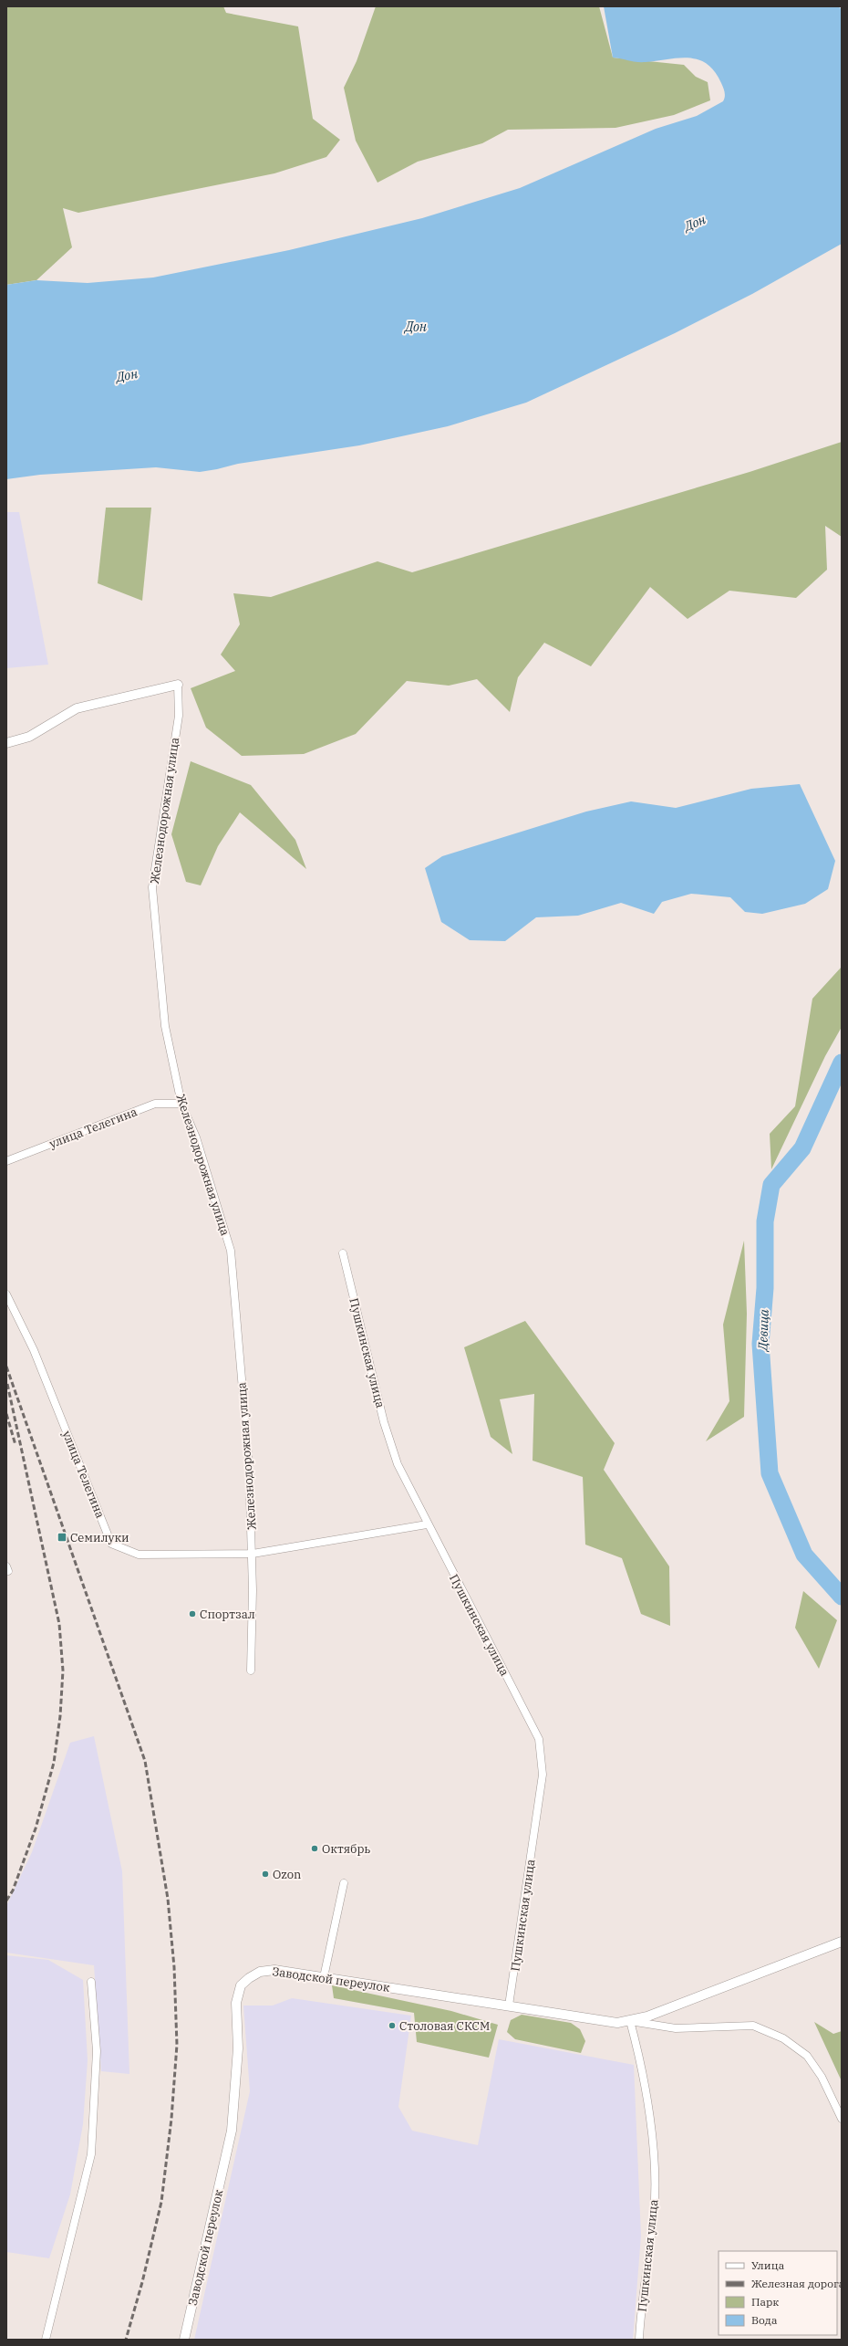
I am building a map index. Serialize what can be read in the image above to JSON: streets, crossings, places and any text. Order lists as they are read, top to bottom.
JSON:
{
  "streets": {
    "street": [
      "Железнодорожная улица",
      "улица Телегина",
      "Пушкинская улица",
      "Заводской переулок"
    ]
  },
  "crossings": [
    ["Железнодорожная улица", "улица Телегина"],
    ["улица Телегина", "Пушкинская улица"],
    ["Пушкинская улица", "Заводской переулок"]
  ],
  "water": ["Дон", "Девица"],
  "places": {
    "transit": ["Семилуки"],
    "other": [
      "Спортзал",
      "Октябрь",
      "Ozon",
      "Столовая СКСМ"
    ]
  },
  "legend": [
    "Улица",
    "Железная дорога",
    "Парк",
    "Вода"
  ]
}
